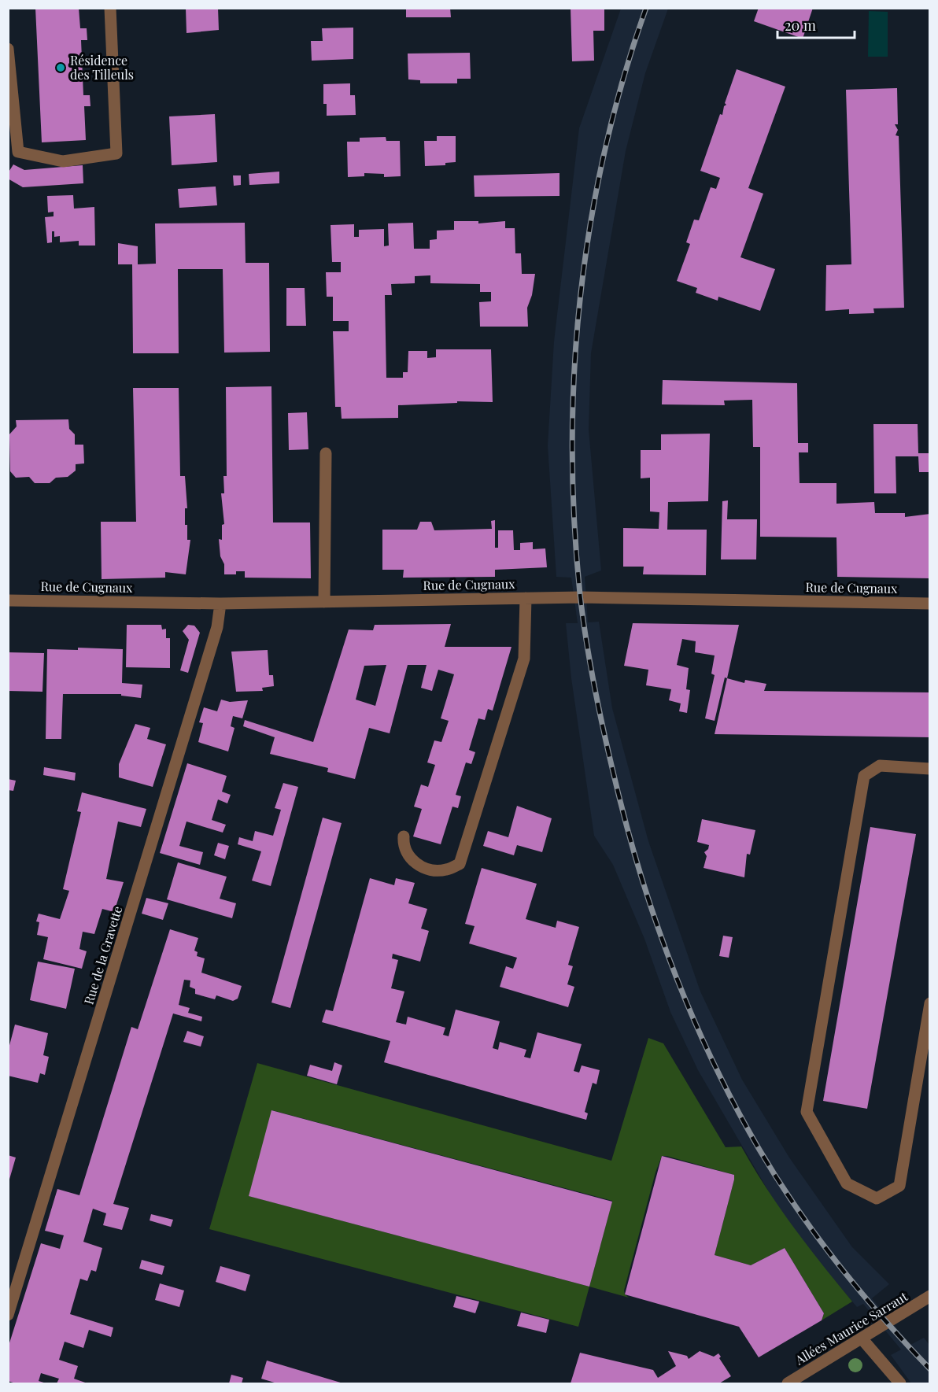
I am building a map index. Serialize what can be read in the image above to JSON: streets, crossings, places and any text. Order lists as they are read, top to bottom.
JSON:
{
  "streets": {
    "street": ["Rue de Cugnaux", "Rue de la Gravette", "Allées Maurice Sarraut"]
  },
  "crossings": [
    ["Rue de Cugnaux", "Rue de la Gravette"]
  ],
  "places": ["Résidence des Tilleuls"],
  "scale_bar": "20 m"
}
